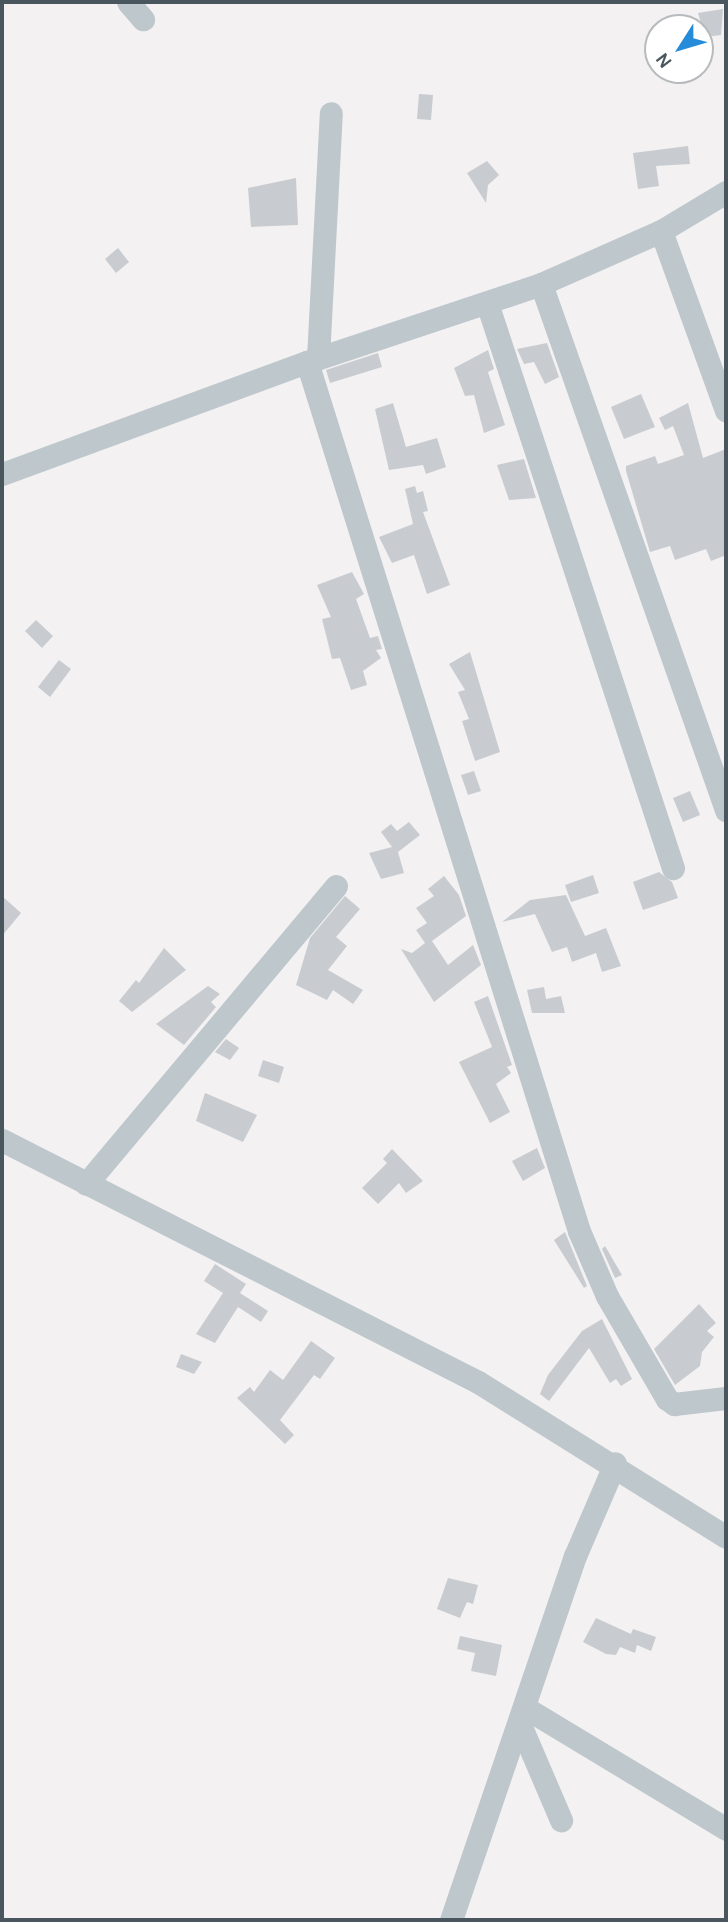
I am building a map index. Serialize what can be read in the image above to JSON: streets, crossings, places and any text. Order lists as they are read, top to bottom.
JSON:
{
  "north": "bottom left"
}
